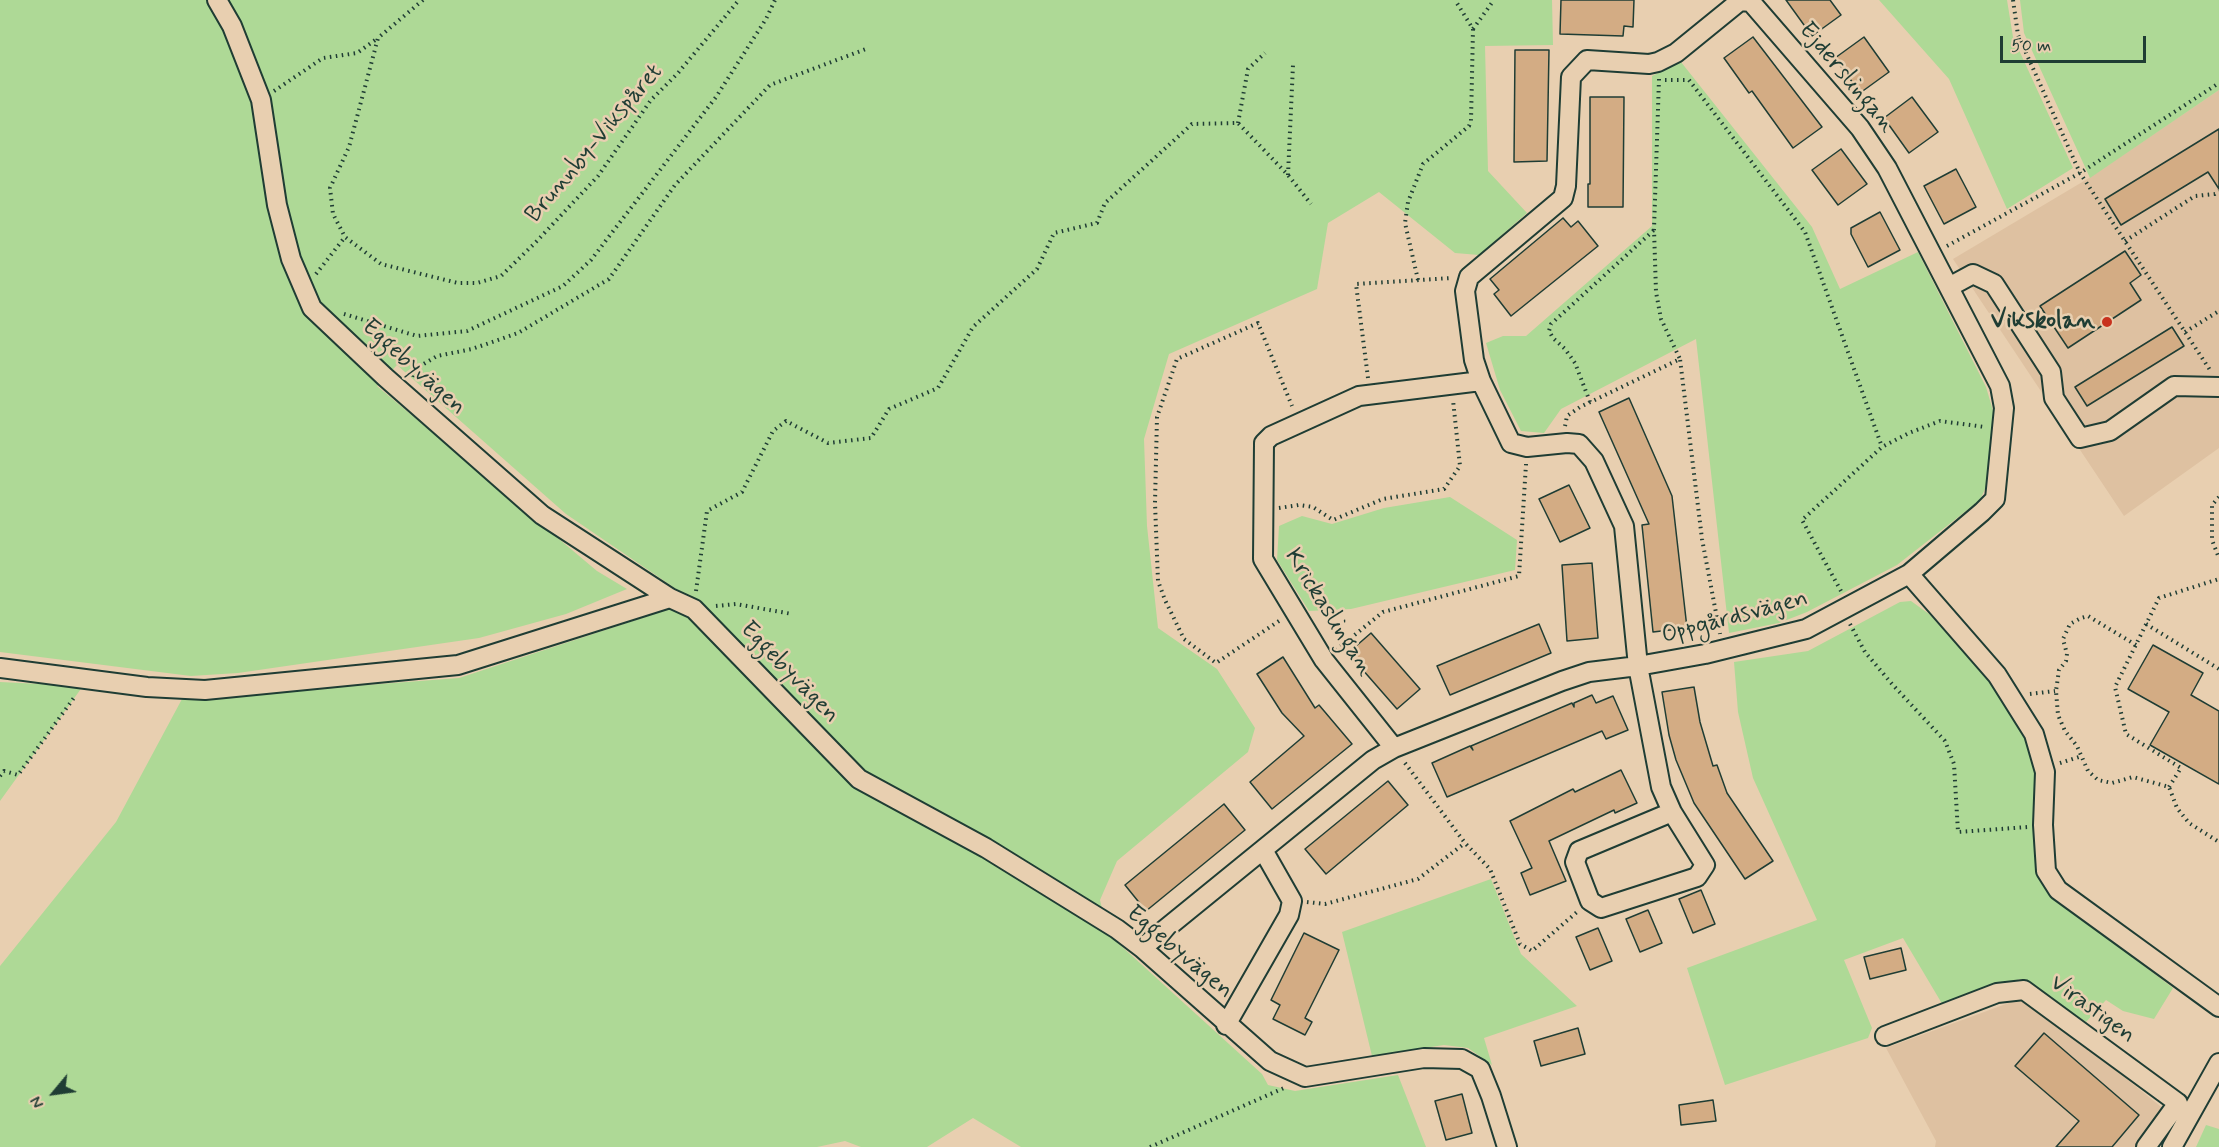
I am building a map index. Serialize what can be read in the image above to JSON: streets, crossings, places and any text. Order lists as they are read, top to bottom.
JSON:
{
  "streets": {
    "street": [
      "Ejderslingan",
      "Eggebyvägen",
      "Krickaslingan",
      "Oppgårdsvägen",
      "Virastigen"
    ],
    "path": ["Brunnby-Vikspåret"]
  },
  "crossings": [
    ["Ejderslingan", "Oppgårdsvägen"],
    ["Eggebyvägen", "Oppgårdsvägen"],
    ["Krickaslingan", "Oppgårdsvägen"]
  ],
  "places": ["Vikskolan"],
  "scale_bar": "50 m",
  "north": "bottom left"
}
